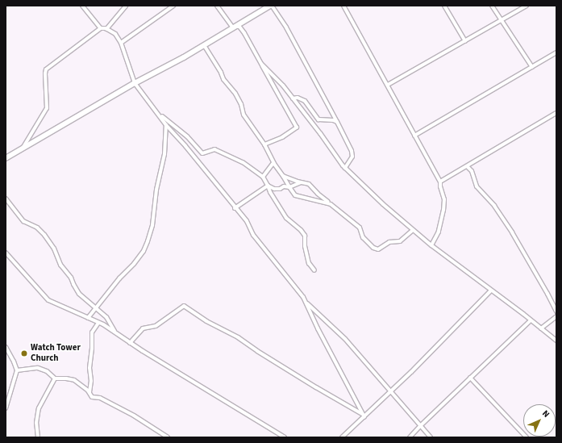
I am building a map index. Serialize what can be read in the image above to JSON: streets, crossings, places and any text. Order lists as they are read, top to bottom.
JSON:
{
  "places": ["Watch Tower Church"],
  "north": "top right"
}
